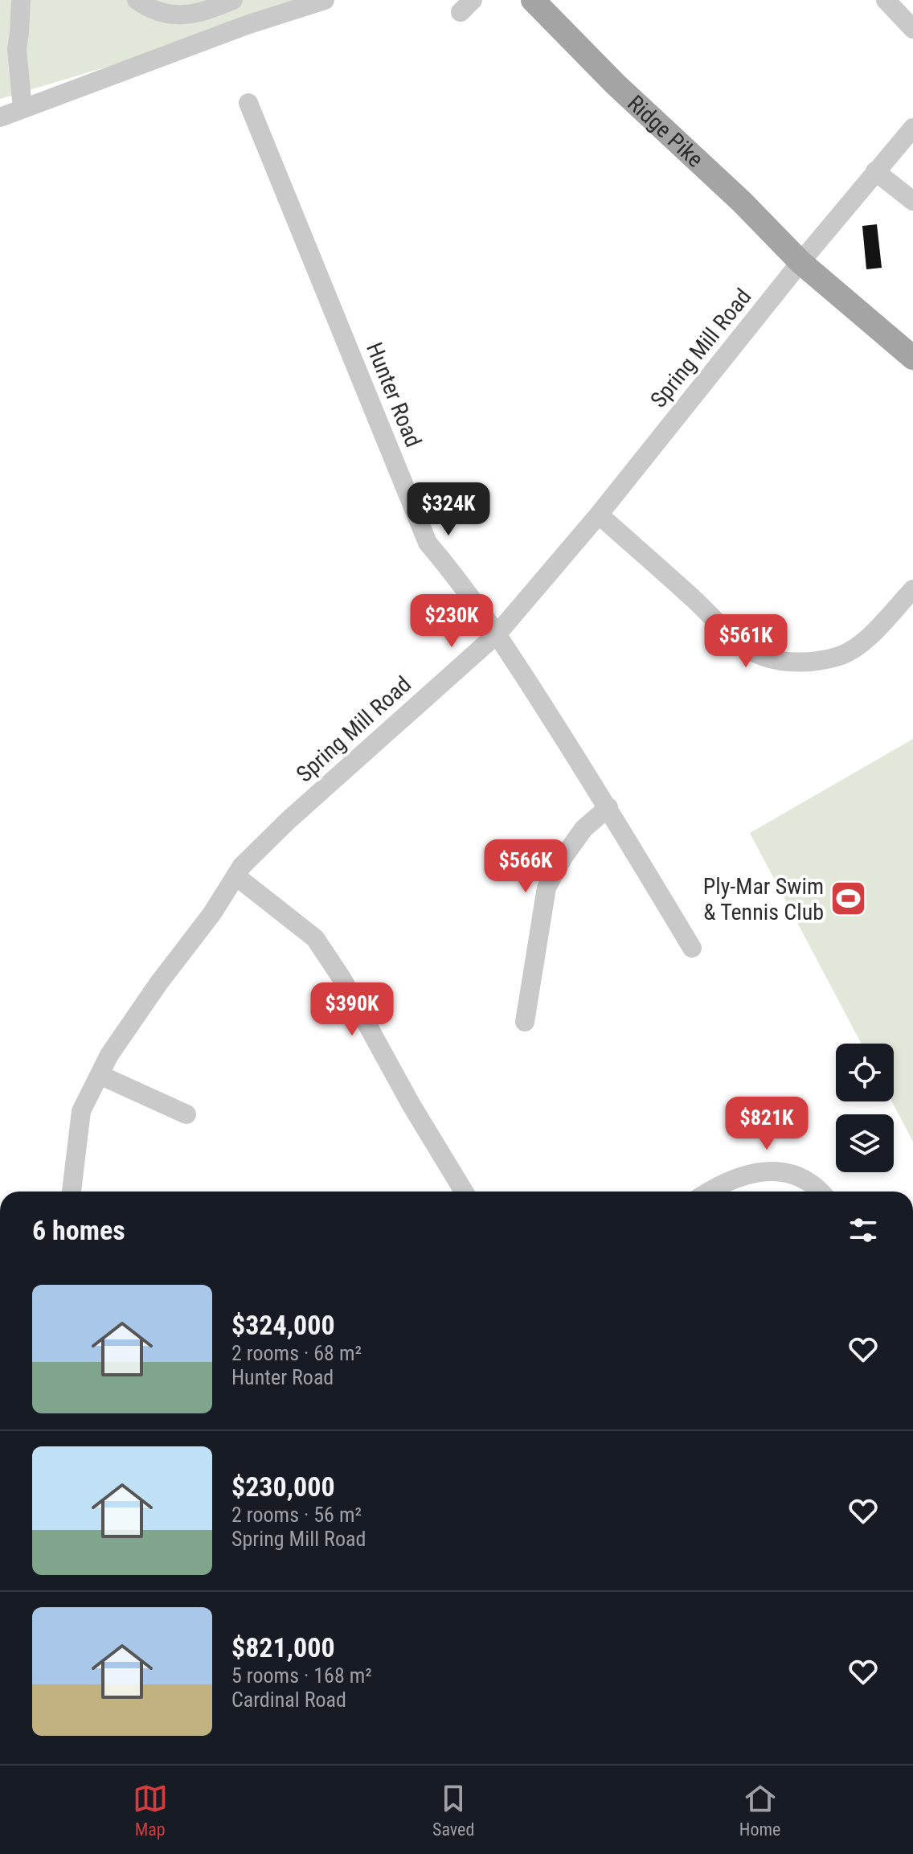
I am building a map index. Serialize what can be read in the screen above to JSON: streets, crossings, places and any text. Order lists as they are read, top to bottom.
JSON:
{
  "streets": {
    "main road": ["Ridge Pike"],
    "street": ["Spring Mill Road", "Hunter Road"]
  },
  "crossings": [
    ["Ridge Pike", "Spring Mill Road"],
    ["Spring Mill Road", "Hunter Road"]
  ],
  "places": {
    "sports": ["Ply-Mar Swim & Tennis Club"]
  },
  "page": {
    "price": [
      "$324K",
      "$230K",
      "$561K",
      "$566K",
      "$390K",
      "$821K"
    ],
    "heading": "6 homes",
    "list": [
      {
        "name": "$324,000",
        "note": "2 rooms · 68 m² · Hunter Road"
      },
      {
        "name": "$230,000",
        "note": "2 rooms · 56 m² · Spring Mill Road"
      },
      {
        "name": "$821,000",
        "note": "5 rooms · 168 m² · Cardinal Road"
      }
    ],
    "tabs": ["Map", "Saved", "Home"]
  }
}
